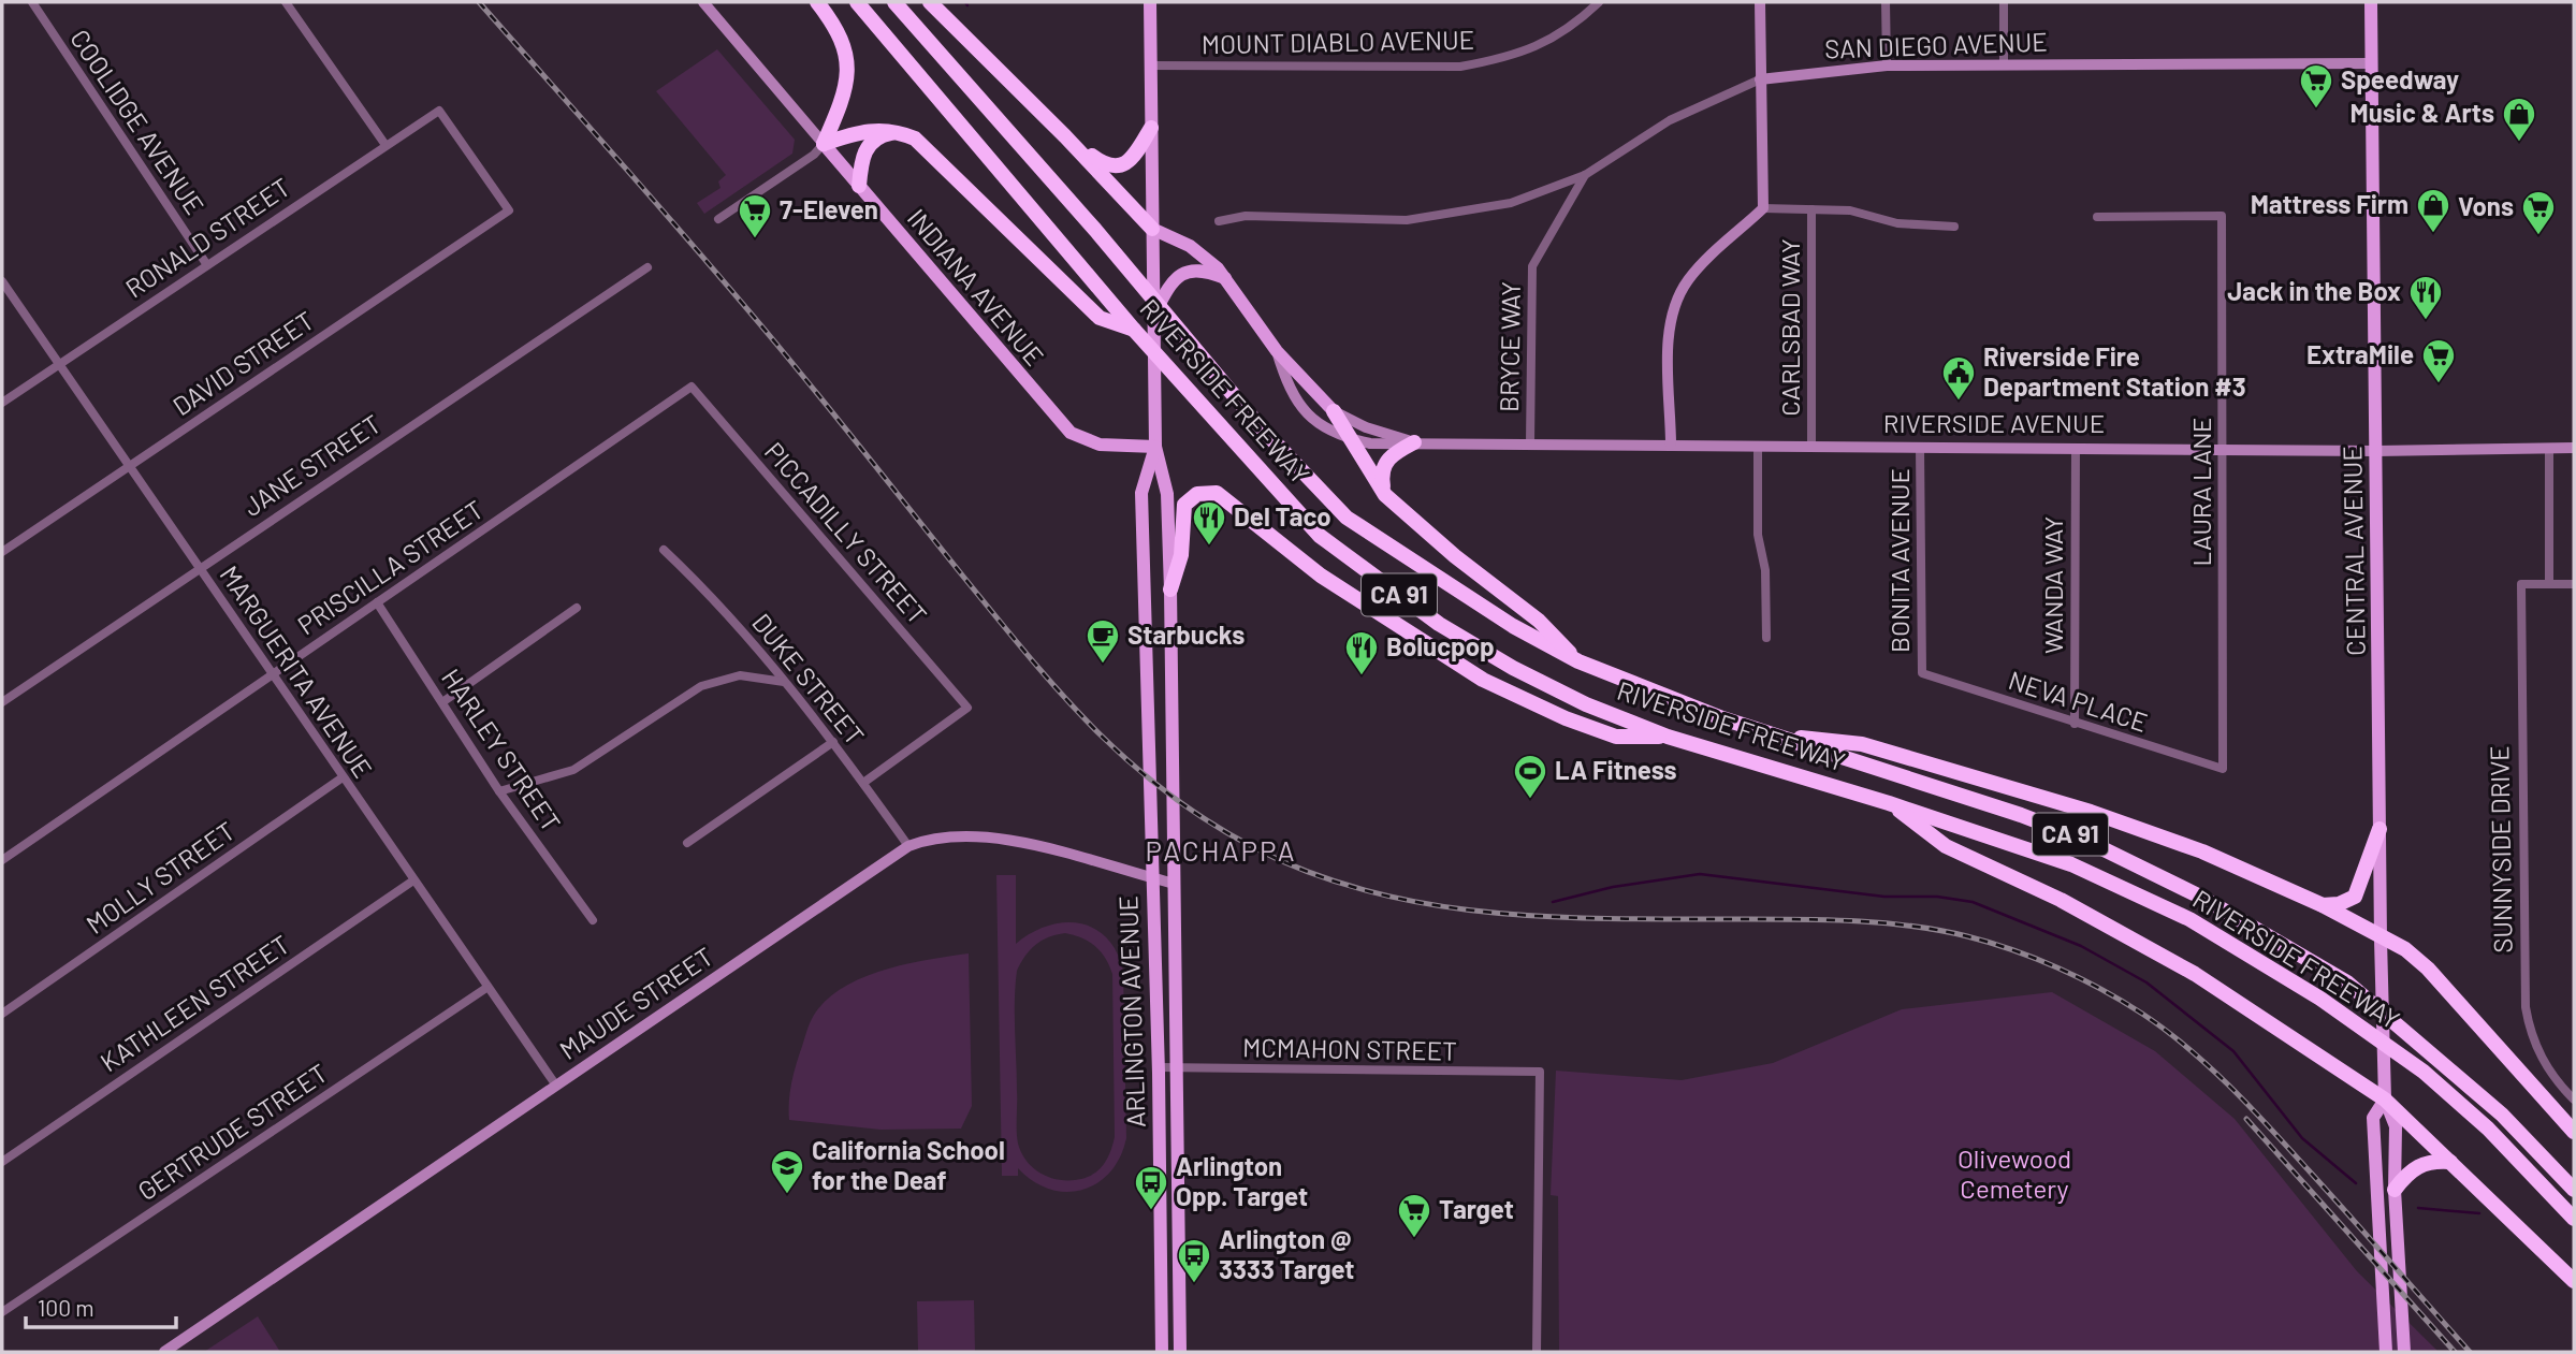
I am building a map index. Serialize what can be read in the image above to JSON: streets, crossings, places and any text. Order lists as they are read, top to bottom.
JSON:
{
  "streets": {
    "highway": ["RIVERSIDE FREEWAY", "CA 91"],
    "main road": [
      "INDIANA AVENUE",
      "RIVERSIDE AVENUE",
      "CENTRAL AVENUE",
      "ARLINGTON AVENUE"
    ],
    "street": [
      "MOUNT DIABLO AVENUE",
      "SAN DIEGO AVENUE",
      "COOLIDGE AVENUE",
      "RONALD STREET",
      "CARLSBAD WAY",
      "BRYCE WAY",
      "DAVID STREET",
      "JANE STREET",
      "LAURA LANE",
      "PICCADILLY STREET",
      "BONITA AVENUE",
      "PRISCILLA STREET",
      "WANDA WAY",
      "MARGUERITA AVENUE",
      "DUKE STREET",
      "NEVA PLACE",
      "HARLEY STREET",
      "SUNNYSIDE DRIVE",
      "MOLLY STREET",
      "KATHLEEN STREET",
      "MAUDE STREET",
      "MCMAHON STREET",
      "GERTRUDE STREET"
    ]
  },
  "crossings": [
    ["MOUNT DIABLO AVENUE", "ARLINGTON AVENUE"],
    ["SAN DIEGO AVENUE", "BRYCE WAY"],
    ["SAN DIEGO AVENUE", "CENTRAL AVENUE"],
    ["COOLIDGE AVENUE", "RONALD STREET"],
    ["RONALD STREET", "DAVID STREET"],
    ["RONALD STREET", "MARGUERITA AVENUE"],
    ["INDIANA AVENUE", "ARLINGTON AVENUE"],
    ["CARLSBAD WAY", "RIVERSIDE AVENUE"],
    ["BRYCE WAY", "RIVERSIDE AVENUE"],
    ["DAVID STREET", "MARGUERITA AVENUE"],
    ["RIVERSIDE AVENUE", "LAURA LANE"],
    ["RIVERSIDE AVENUE", "CENTRAL AVENUE"],
    ["RIVERSIDE AVENUE", "BONITA AVENUE"],
    ["RIVERSIDE AVENUE", "WANDA WAY"],
    ["RIVERSIDE AVENUE", "ARLINGTON AVENUE"],
    ["JANE STREET", "MARGUERITA AVENUE"],
    ["LAURA LANE", "NEVA PLACE"],
    ["PICCADILLY STREET", "PRISCILLA STREET"],
    ["PICCADILLY STREET", "DUKE STREET"],
    ["BONITA AVENUE", "NEVA PLACE"],
    ["PRISCILLA STREET", "MARGUERITA AVENUE"],
    ["PRISCILLA STREET", "HARLEY STREET"],
    ["WANDA WAY", "NEVA PLACE"],
    ["MARGUERITA AVENUE", "MOLLY STREET"],
    ["MARGUERITA AVENUE", "KATHLEEN STREET"],
    ["MARGUERITA AVENUE", "MAUDE STREET"],
    ["MARGUERITA AVENUE", "GERTRUDE STREET"],
    ["DUKE STREET", "MAUDE STREET"],
    ["MAUDE STREET", "ARLINGTON AVENUE"],
    ["ARLINGTON AVENUE", "MCMAHON STREET"]
  ],
  "districts": ["PACHAPPA"],
  "parks": ["Olivewood Cemetery"],
  "places": {
    "supermarket": [
      "Speedway",
      "Vons",
      "7-Eleven",
      "ExtraMile",
      "Target"
    ],
    "shop": ["Music & Arts", "Mattress Firm"],
    "restaurant": ["Jack in the Box", "Del Taco", "Bolucpop"],
    "public building": ["Riverside Fire Department Station #3"],
    "cafe": ["Starbucks"],
    "sports": ["LA Fitness"],
    "school or university": ["California School for the Deaf"],
    "bus stop": ["Arlington Opp. Target", "Arlington @ 3333 Target"]
  },
  "scale_bar": "100 m"
}
